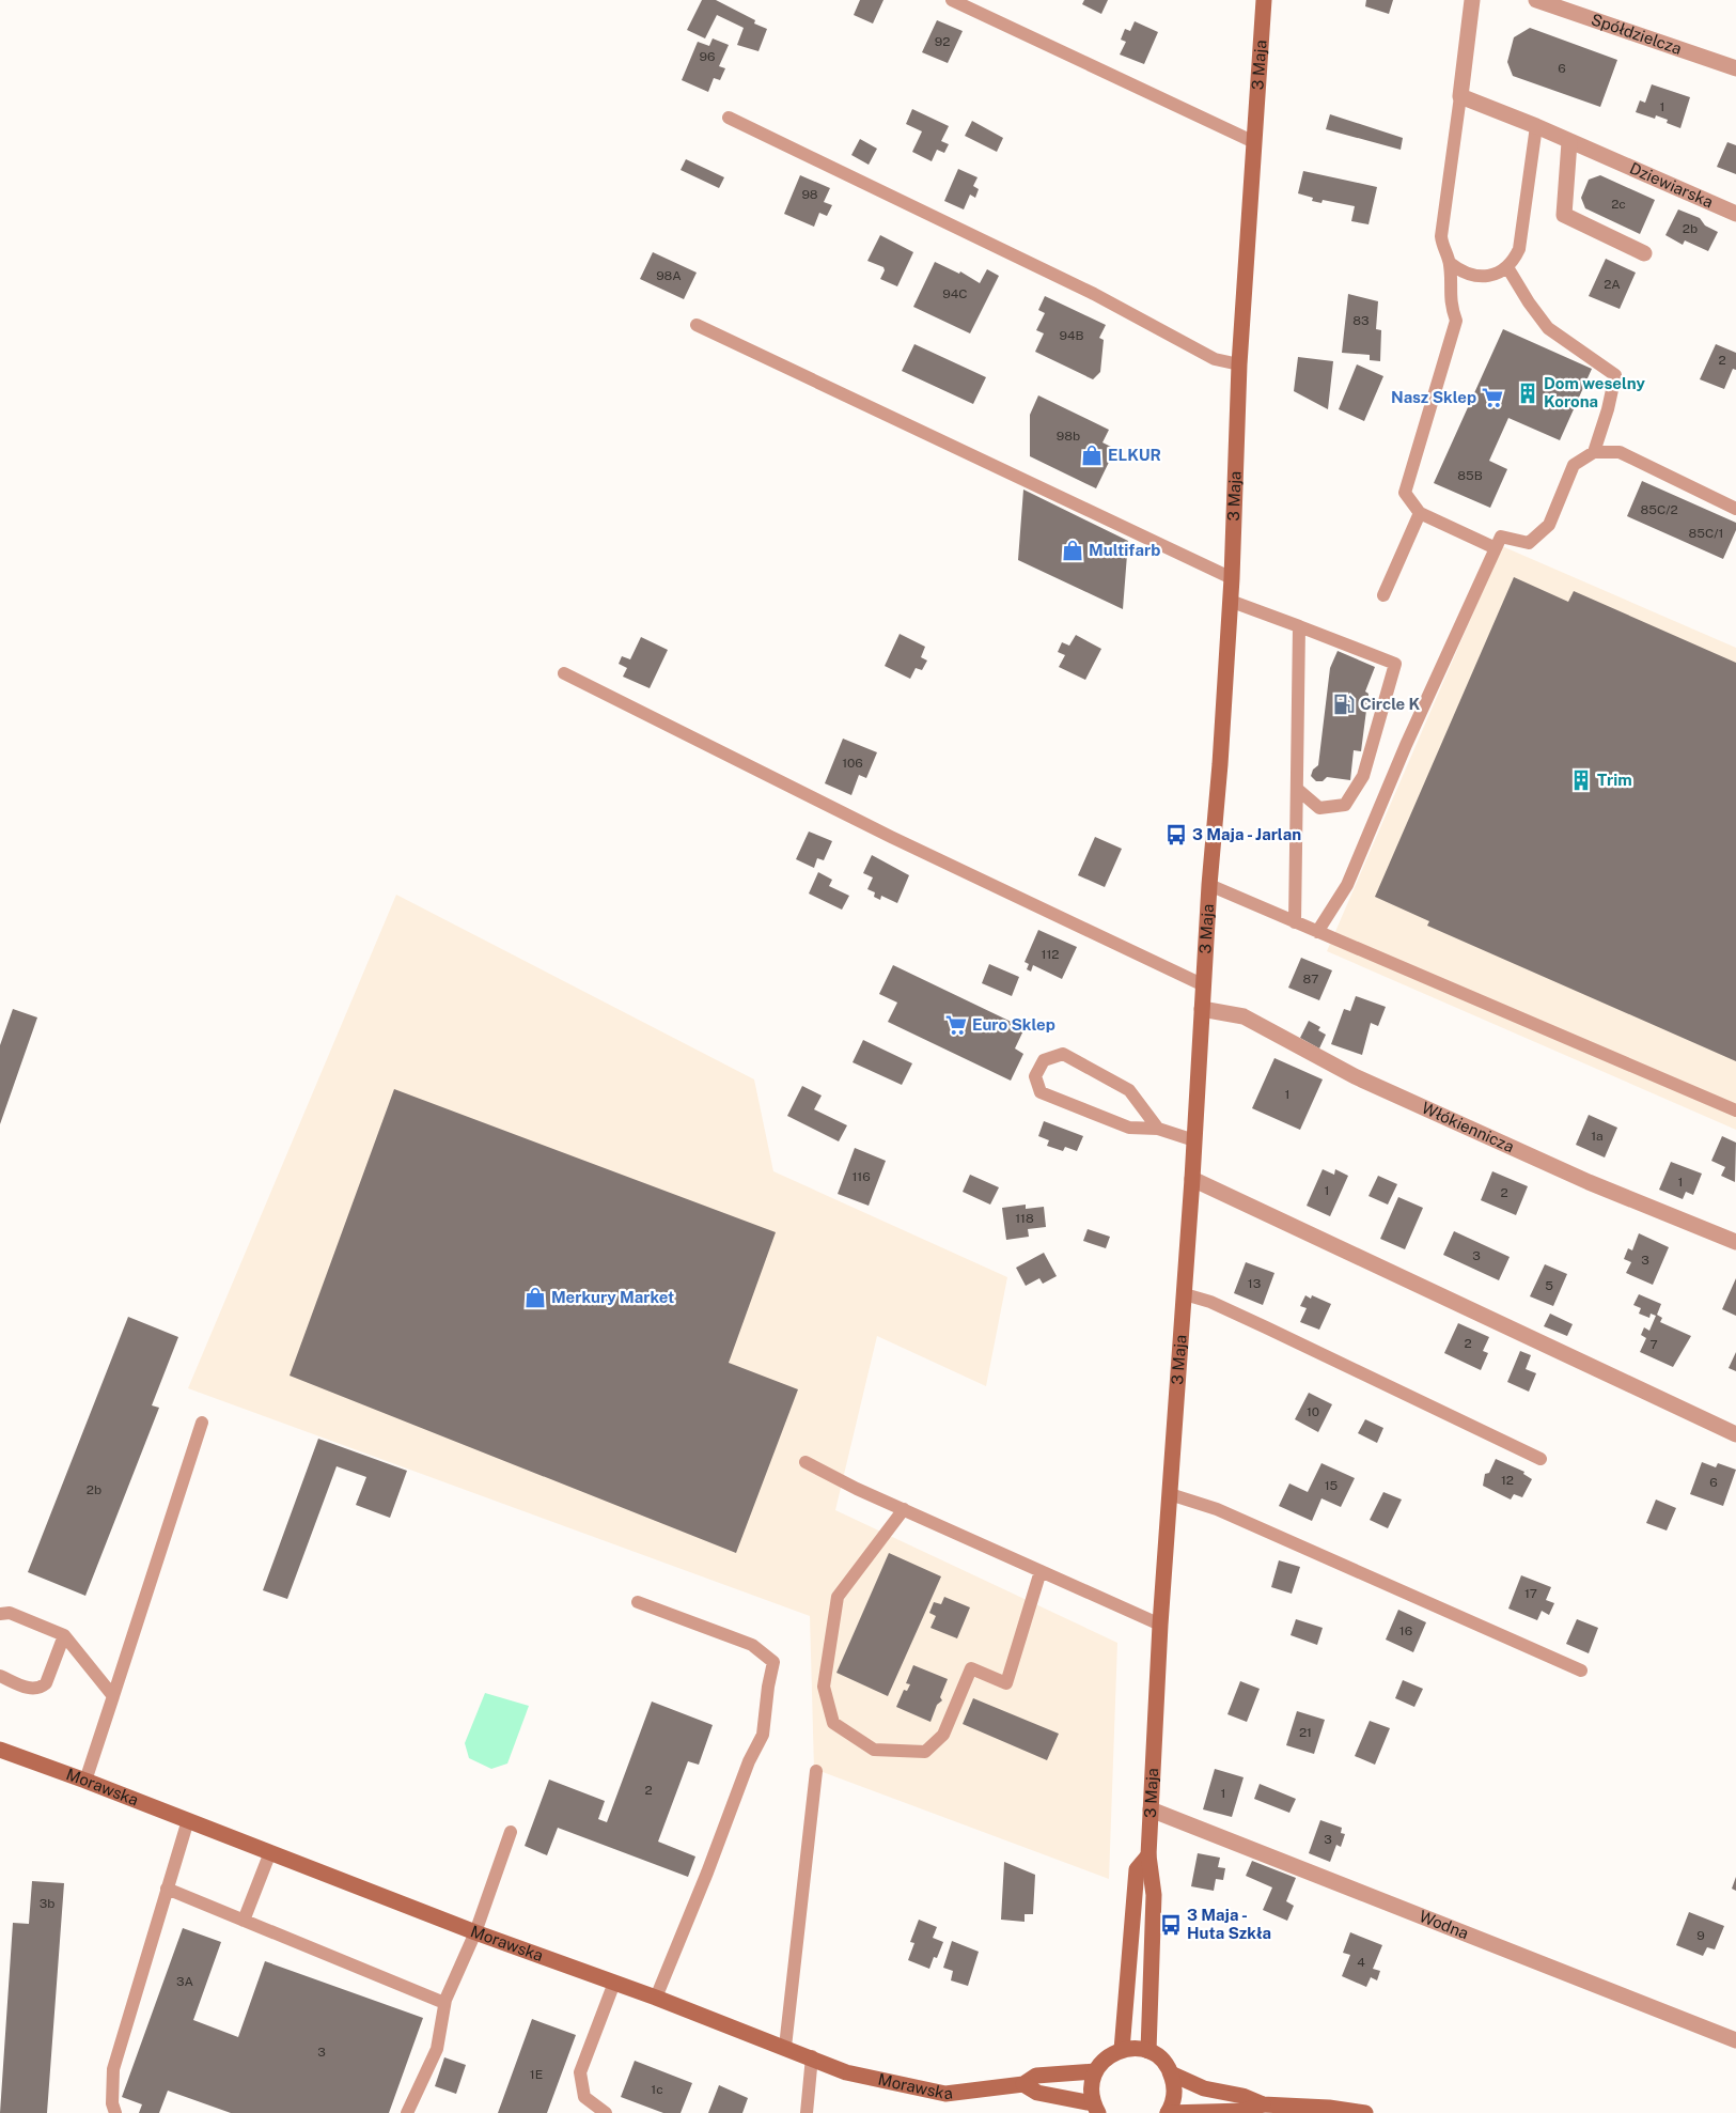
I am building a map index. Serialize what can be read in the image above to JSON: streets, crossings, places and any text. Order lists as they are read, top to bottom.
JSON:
{
  "streets": {
    "street": [
      "Spółdzielcza",
      "3 Maja",
      "Dziewiarska",
      "Włókiennicza",
      "Morawska",
      "Wodna"
    ]
  },
  "crossings": [
    ["3 Maja", "Włókiennicza"],
    ["3 Maja", "Wodna"]
  ],
  "places": {
    "building": ["Dom weselny Korona", "Trim"],
    "supermarket": ["Nasz Sklep", "Euro Sklep"],
    "shop": ["ELKUR", "Multifarb", "Merkury Market"],
    "fuel station": ["Circle K"],
    "bus stop": ["3 Maja - Jarlan", "3 Maja - Huta Szkła"]
  },
  "house_numbers": [
    "92",
    "96",
    "6",
    "1",
    "98",
    "2c",
    "2b",
    "98A",
    "2A",
    "94C",
    "83",
    "94B",
    "2",
    "98b",
    "85B",
    "85C/2",
    "85C/1",
    "106",
    "112",
    "87",
    "1",
    "1a",
    "116",
    "1",
    "1",
    "2",
    "118",
    "3",
    "3",
    "13",
    "5",
    "2",
    "7",
    "10",
    "12",
    "6",
    "15",
    "2b",
    "17",
    "16",
    "21",
    "2",
    "1",
    "3",
    "3b",
    "9",
    "4",
    "3A",
    "3",
    "1E",
    "1c"
  ]
}
